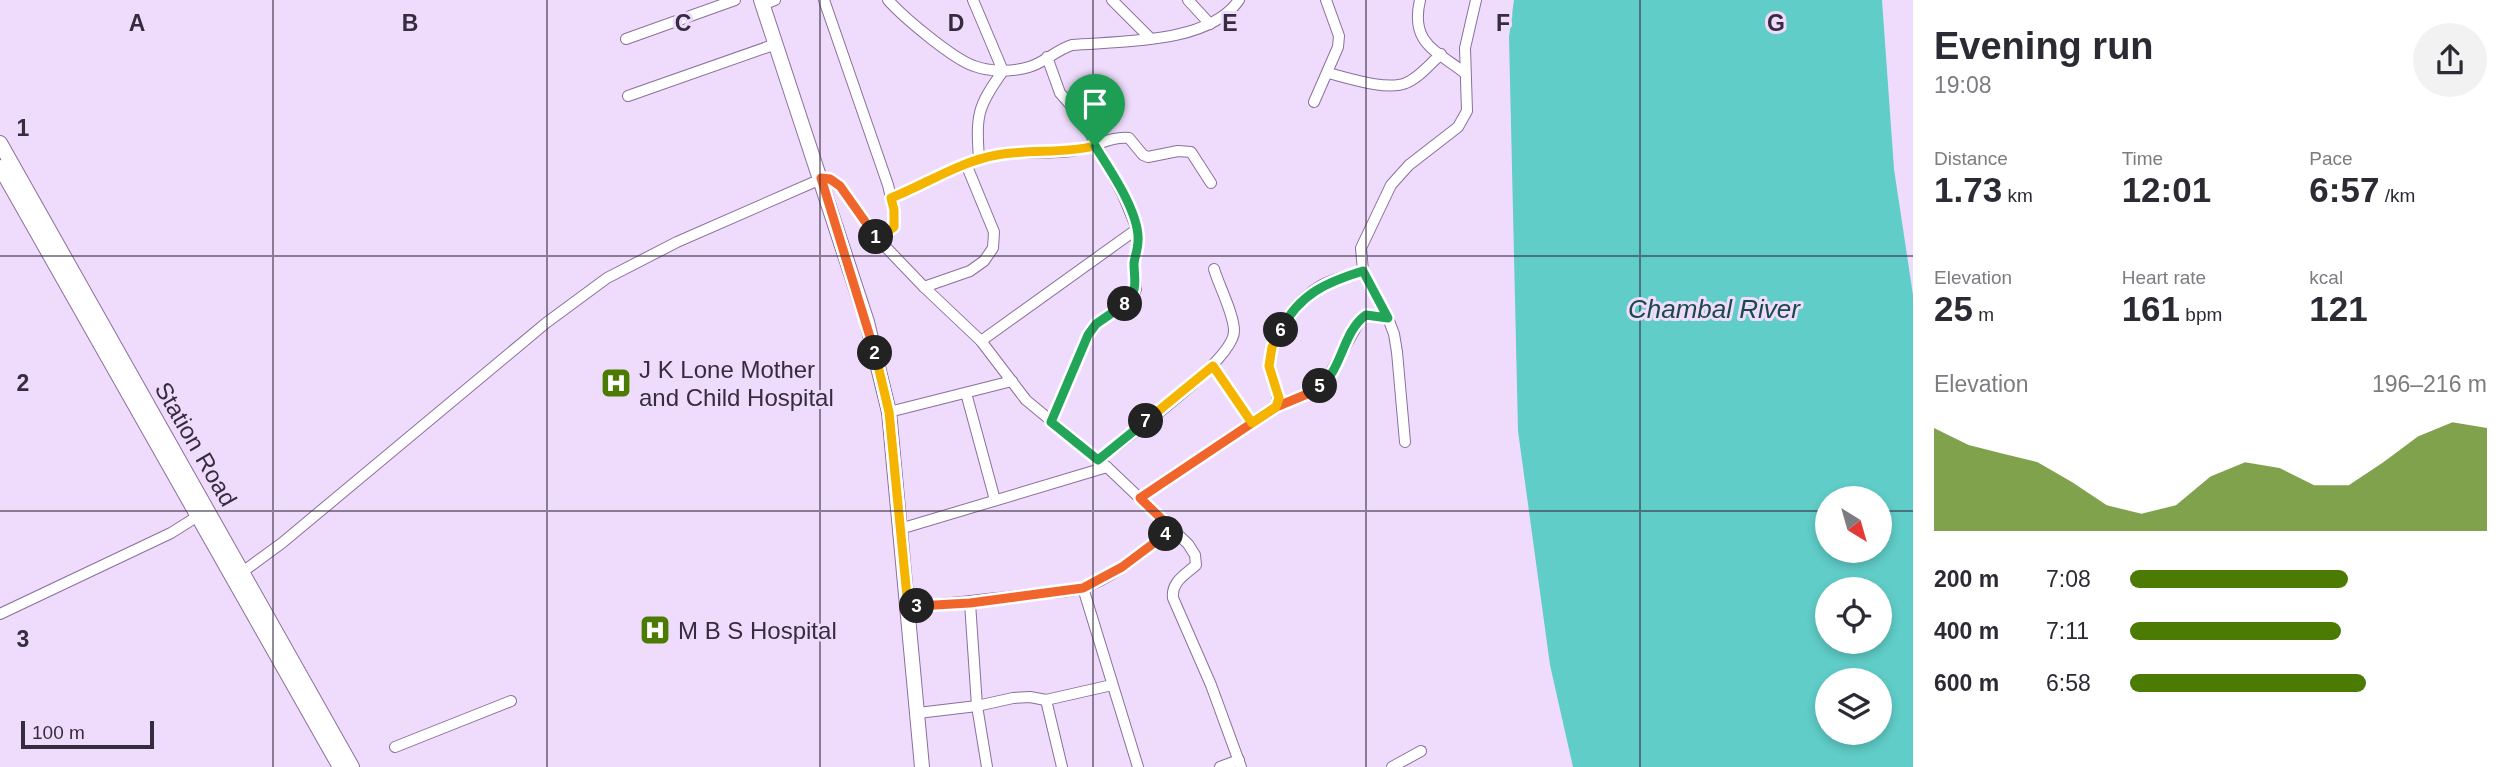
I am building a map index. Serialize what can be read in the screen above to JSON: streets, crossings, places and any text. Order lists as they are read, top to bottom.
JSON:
{
  "streets": {
    "street": ["Station Road"]
  },
  "water": ["Chambal River"],
  "places": {
    "hospital": ["J K Lone Mother and Child Hospital", "M B S Hospital"]
  },
  "scale_bar": "100 m",
  "north": "bottom right",
  "page": {
    "heading": ["Evening run", "19:08"],
    "stats": [
      ["Distance", "1.73 km"],
      ["Time", "12:01"],
      ["Pace", "6:57 /km"],
      ["Elevation", "25 m"],
      ["Heart rate", "161 bpm"],
      ["kcal", "121"]
    ],
    "pins": [
      "1",
      "8",
      "6",
      "2",
      "5",
      "7",
      "4",
      "3"
    ],
    "chart": ["Elevation", "196–216 m"],
    "list": [
      {
        "name": "200 m",
        "note": "7:08"
      },
      {
        "name": "400 m",
        "note": "7:11"
      },
      {
        "name": "600 m",
        "note": "6:58"
      }
    ],
    "scale": "100 m"
  },
  "grid": {
    "columns": [
      "A",
      "B",
      "C",
      "D",
      "E",
      "F",
      "G"
    ],
    "rows": ["1", "2", "3"]
  }
}
